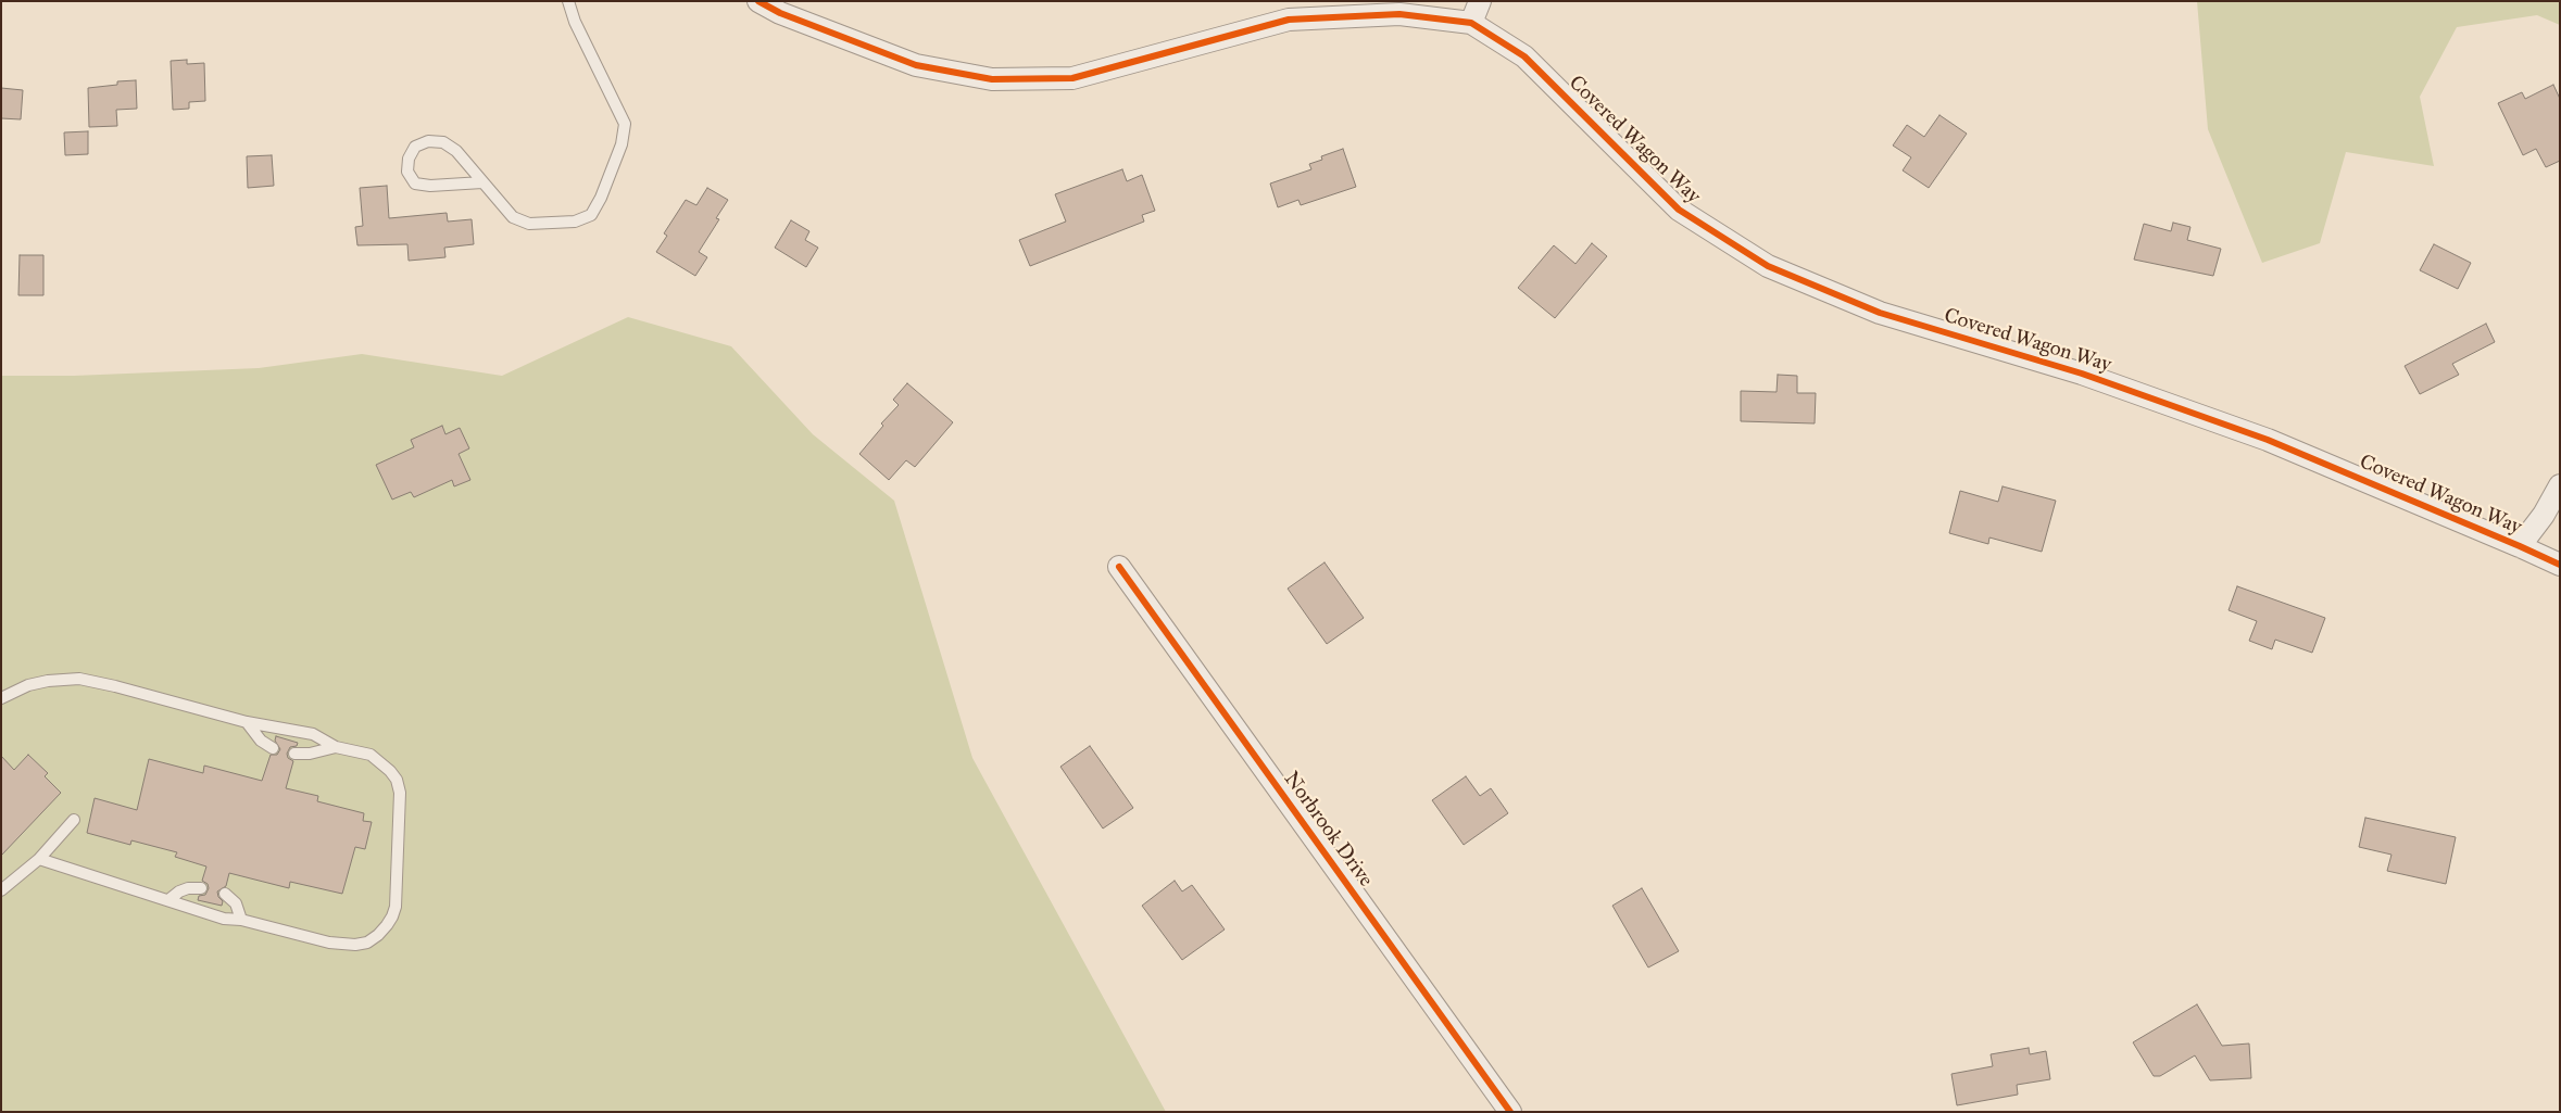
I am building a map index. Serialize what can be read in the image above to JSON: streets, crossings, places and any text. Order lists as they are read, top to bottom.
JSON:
{
  "streets": {
    "street": ["Covered Wagon Way", "Norbrook Drive"]
  }
}
